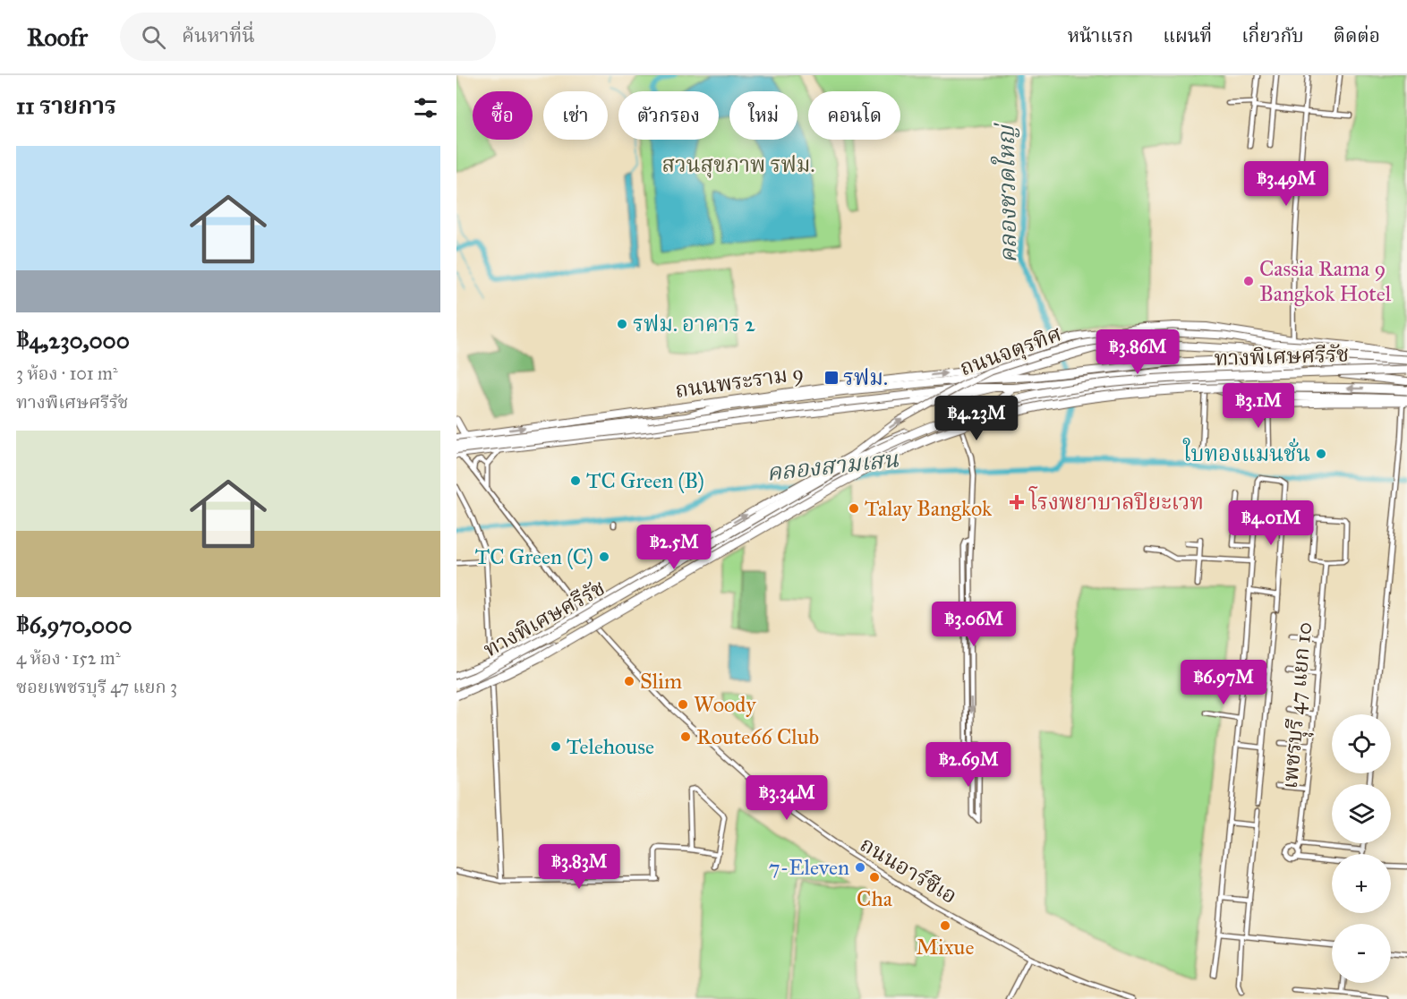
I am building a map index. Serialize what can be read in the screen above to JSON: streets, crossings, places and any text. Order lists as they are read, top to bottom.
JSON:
{
  "streets": {
    "highway": ["ทางพิเศษศรีรัช"],
    "main road": ["ถนนจตุรทิศ", "ถนนพระราม 9"],
    "street": ["เพชรบุุรี 47 แยก 10", "ถนนอาร์ซีเอ"]
  },
  "crossings": [
    ["ถนนจตุรทิศ", "ถนนพระราม 9"],
    ["ถนนจตุรทิศ", "ถนนอาร์ซีเอ"],
    ["ทางพิเศษศรีรัช", "ถนนพระราม 9"],
    ["ถนนพระราม 9", "ถนนอาร์ซีเอ"]
  ],
  "water": ["คลองชวดใหญ่", "คลองสามเสน"],
  "parks": ["สวนสุขภาพ รฟม."],
  "places": {
    "other": [
      "Cassia Rama 9 Bangkok Hotel",
      "รฟม. อาคาร 2",
      "ใบทองแมนชั่น",
      "TC Green (B)",
      "Talay Bangkok",
      "TC Green (C)",
      "Slim",
      "Woody",
      "Route66 Club",
      "Telehouse",
      "7-Eleven",
      "Cha",
      "Mixue"
    ],
    "transit": ["รฟม."],
    "health": ["โรงพยาบาลปิยะเวท"]
  },
  "page": {
    "header": "Roofr",
    "search": "ค้นหาที่นี่",
    "nav": [
      "หน้าแรก",
      "แผนที่",
      "เกี่ยวกับ",
      "ติดต่อ"
    ],
    "heading": "11 รายการ",
    "chip": [
      "ซื้อ",
      "เช่า",
      "ตัวกรอง",
      "ใหม่",
      "คอนโด"
    ],
    "list": [
      {
        "name": "฿4,230,000",
        "note": "3 ห้อง · 101 m² · ทางพิเศษศรีรัช"
      },
      {
        "name": "฿6,970,000",
        "note": "4 ห้อง · 152 m² · ซอยเพชรบุรี 47 แยก 3"
      }
    ],
    "price": [
      "฿3.49M",
      "฿3.86M",
      "฿3.1M",
      "฿4.23M",
      "฿4.01M",
      "฿2.5M",
      "฿3.06M",
      "฿6.97M",
      "฿2.69M",
      "฿3.34M",
      "฿3.83M"
    ],
    "map_buttons": ["+", "−"]
  }
}
